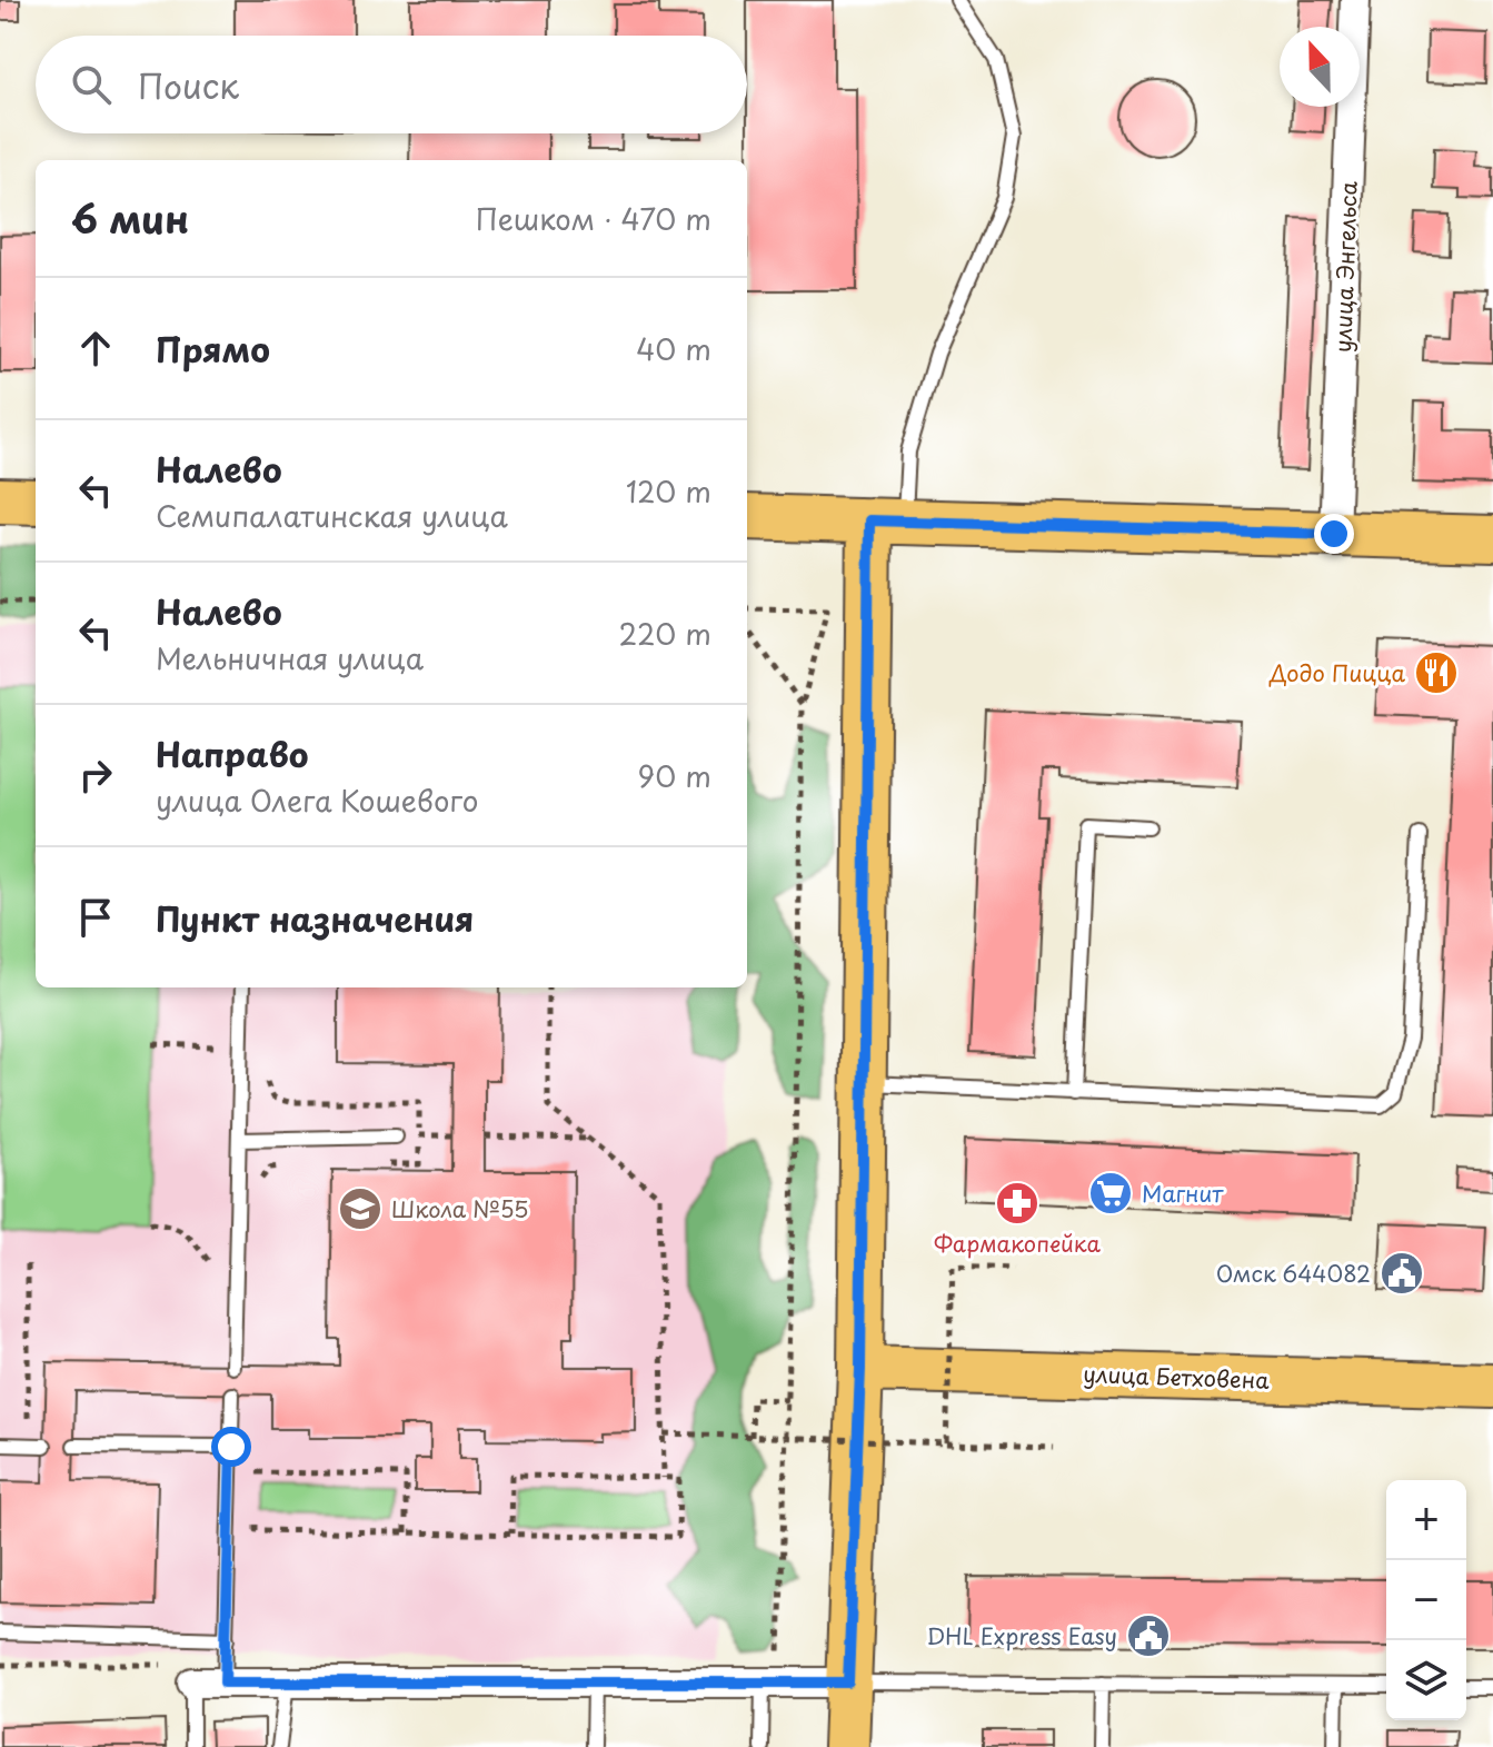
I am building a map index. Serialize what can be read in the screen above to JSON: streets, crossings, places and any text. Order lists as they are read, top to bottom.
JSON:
{
  "streets": {
    "main road": ["улица Бетховена"],
    "street": ["улица Энгельса"]
  },
  "places": {
    "restaurant": ["Додо Пицца"],
    "supermarket": ["Магнит"],
    "pharmacy": ["Фармакопейка"],
    "school or university": ["Школа №55"],
    "public building": ["Омск 644082", "DHL Express Easy"]
  },
  "north": "top",
  "page": {
    "search": "Поиск",
    "heading": ["6 мин", "Пешком · 470 m"],
    "list": [
      ["Прямо", "40 m"],
      ["Налево", "Семипалатинская улица", "120 m"],
      ["Налево", "Мельничная улица", "220 m"],
      ["Направо", "улица Олега Кошевого", "90 m"],
      "Пункт назначения"
    ],
    "map_buttons": ["+", "−"]
  }
}
